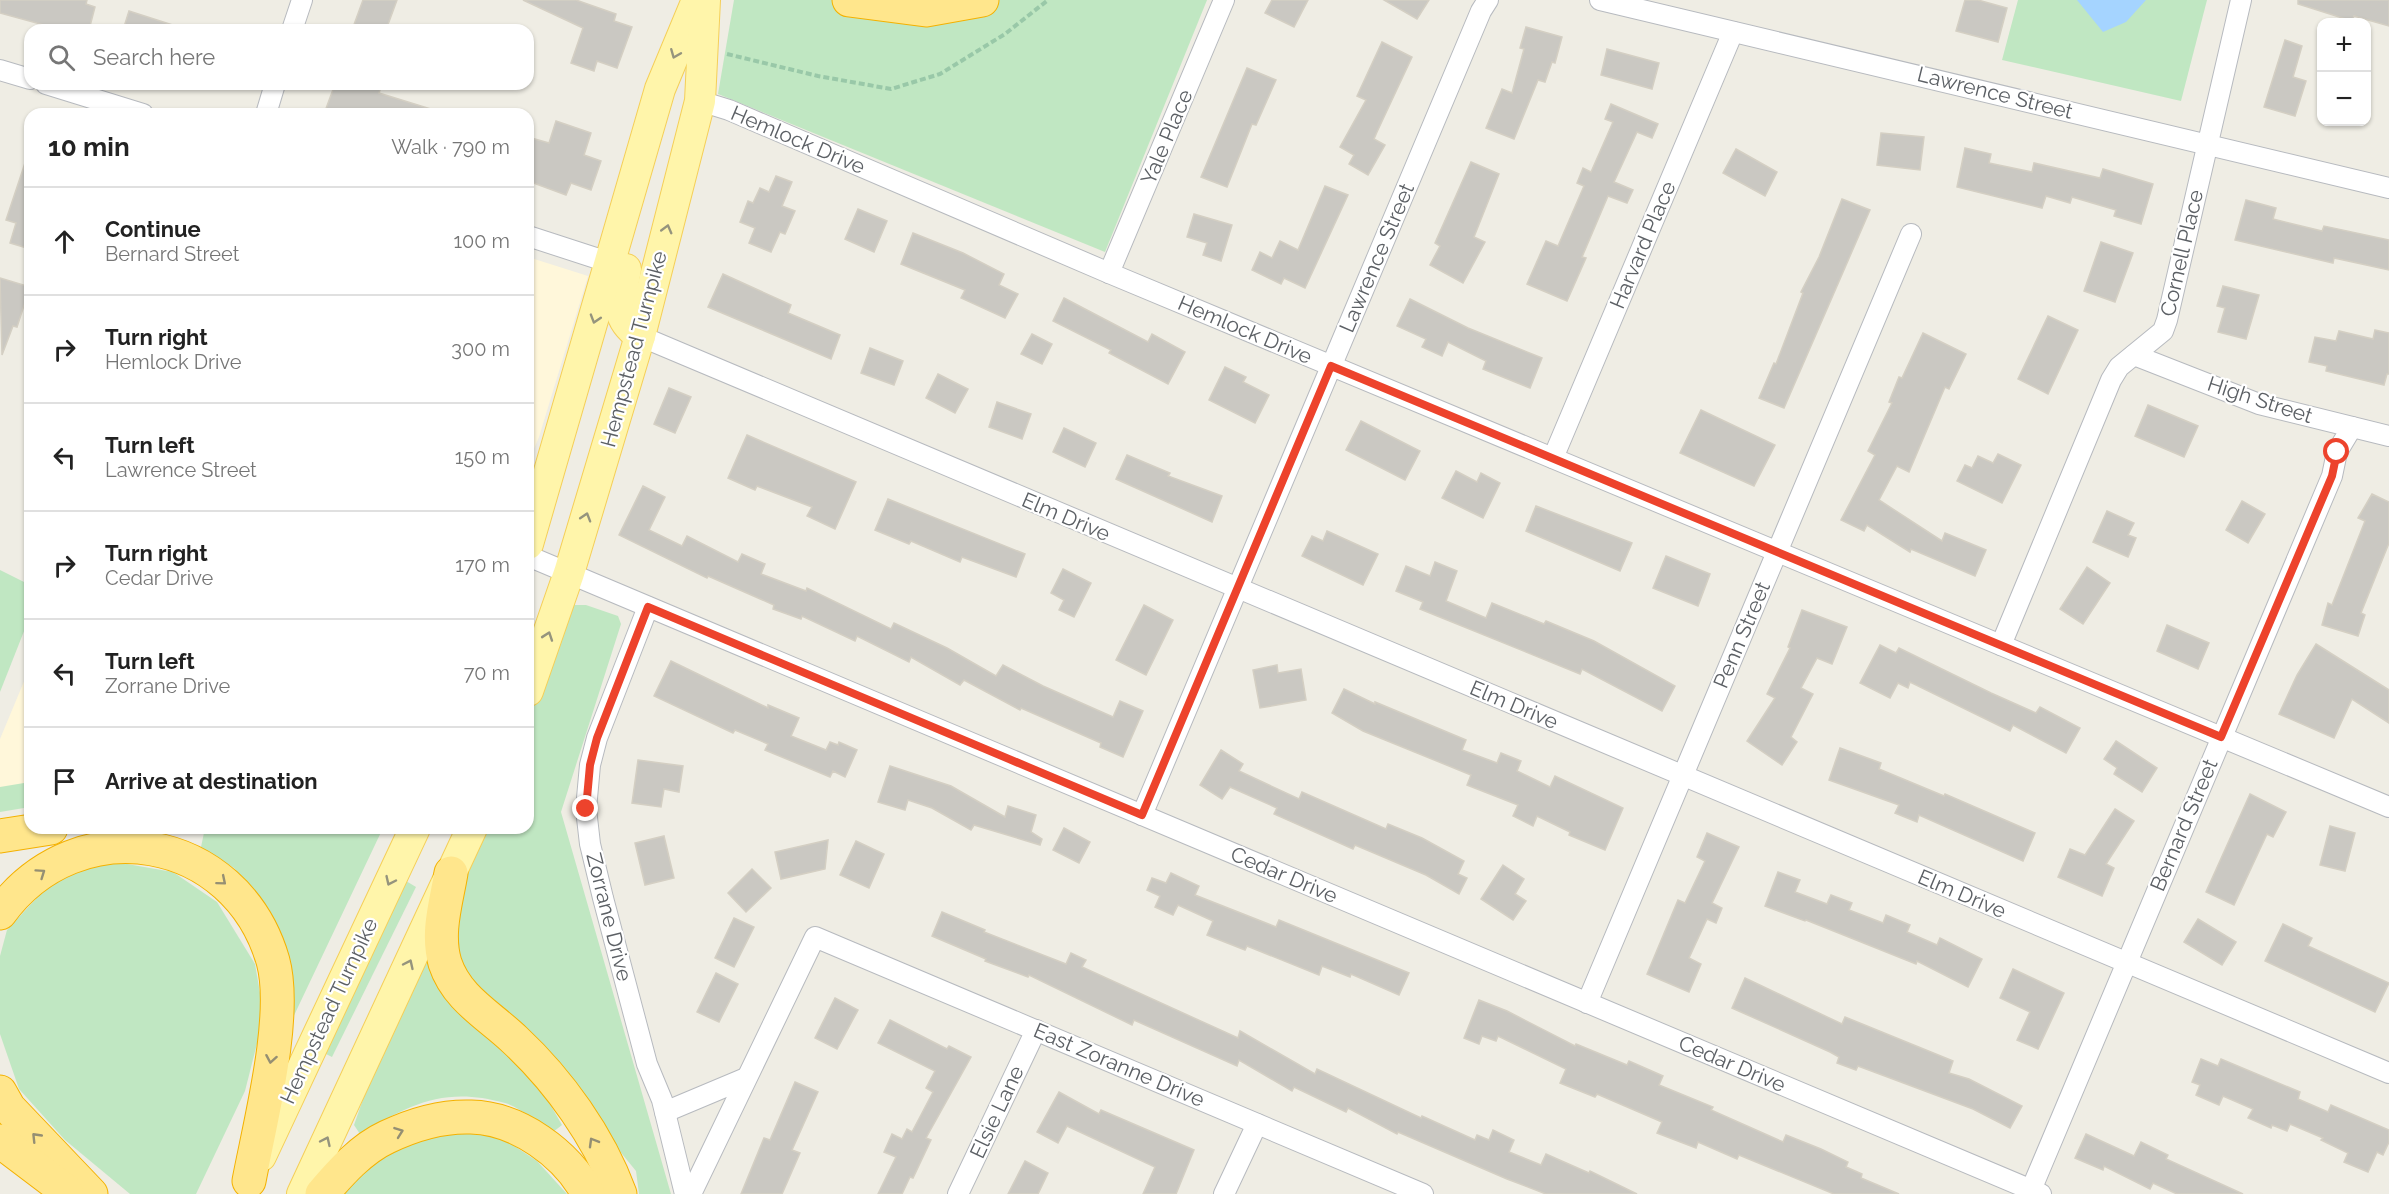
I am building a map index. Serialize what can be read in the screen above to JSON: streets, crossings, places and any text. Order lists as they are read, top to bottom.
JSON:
{
  "streets": {
    "main road": ["Hempstead Turnpike"],
    "street": [
      "Lawrence Street",
      "Yale Place",
      "Hemlock Drive",
      "Harvard Place",
      "Cornell Place",
      "High Street",
      "Elm Drive",
      "Penn Street",
      "Bernard Street",
      "Cedar Drive",
      "Zorrane Drive",
      "East Zoranne Drive",
      "Elsie Lane"
    ]
  },
  "crossings": [
    ["Lawrence Street", "Hemlock Drive"],
    ["Lawrence Street", "Harvard Place"],
    ["Lawrence Street", "Cornell Place"],
    ["Lawrence Street", "Elm Drive"],
    ["Lawrence Street", "Cedar Drive"],
    ["Yale Place", "Hemlock Drive"],
    ["Hemlock Drive", "Harvard Place"],
    ["Hemlock Drive", "Cornell Place"],
    ["Hemlock Drive", "Hempstead Turnpike"],
    ["Hemlock Drive", "Penn Street"],
    ["Hemlock Drive", "Bernard Street"],
    ["Cornell Place", "High Street"],
    ["Hempstead Turnpike", "Elm Drive"],
    ["Hempstead Turnpike", "Cedar Drive"],
    ["High Street", "Bernard Street"],
    ["Elm Drive", "Penn Street"],
    ["Elm Drive", "Bernard Street"],
    ["Penn Street", "Cedar Drive"],
    ["Bernard Street", "Cedar Drive"],
    ["Cedar Drive", "Zorrane Drive"],
    ["East Zoranne Drive", "Elsie Lane"]
  ],
  "page": {
    "map_buttons": ["+", "−"],
    "search": "Search here",
    "heading": ["10 min", "Walk · 790 m"],
    "list": [
      ["Continue", "Bernard Street", "100 m"],
      ["Turn right", "Hemlock Drive", "300 m"],
      ["Turn left", "Lawrence Street", "150 m"],
      ["Turn right", "Cedar Drive", "170 m"],
      ["Turn left", "Zorrane Drive", "70 m"],
      "Arrive at destination"
    ]
  }
}
